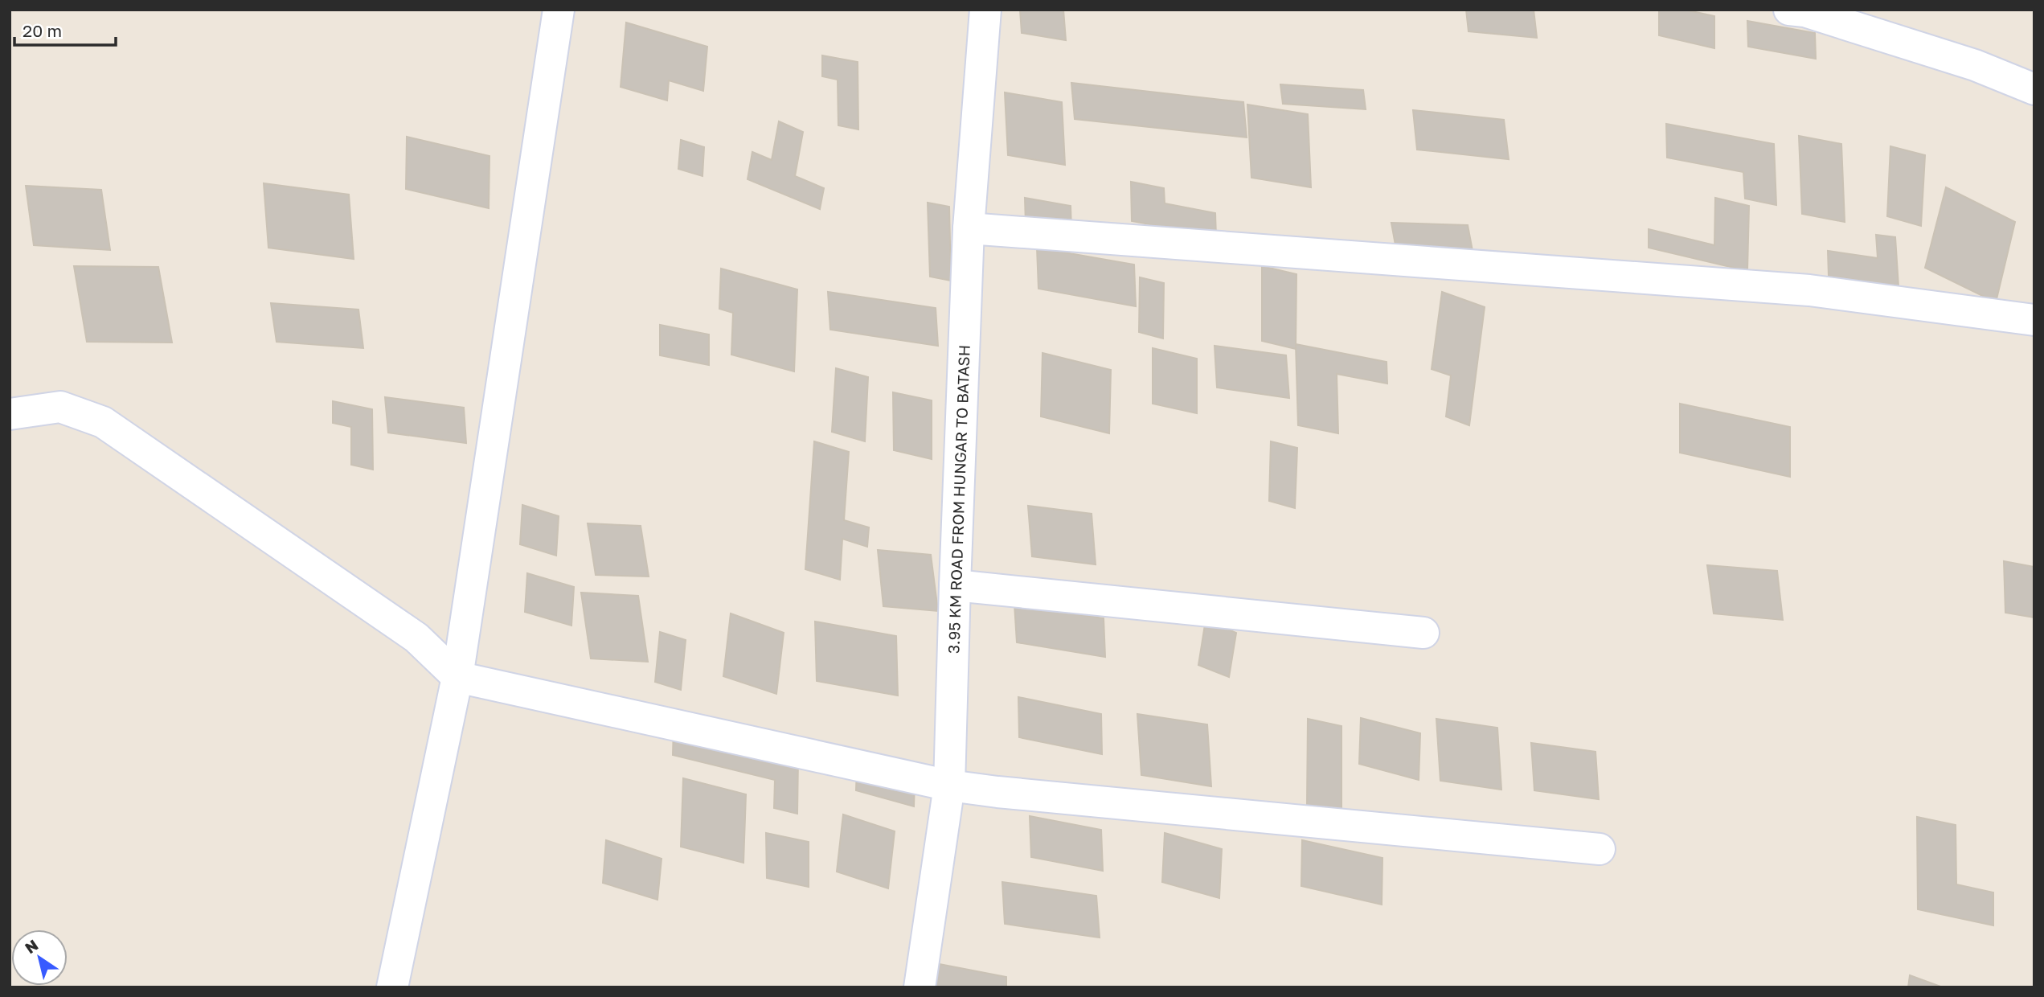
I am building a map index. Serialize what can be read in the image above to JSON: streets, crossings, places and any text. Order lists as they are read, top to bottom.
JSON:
{
  "streets": {
    "street": ["3.95 KM ROAD FROM HUNGAR TO BATASH"]
  },
  "scale_bar": "20 m",
  "north": "top left"
}
